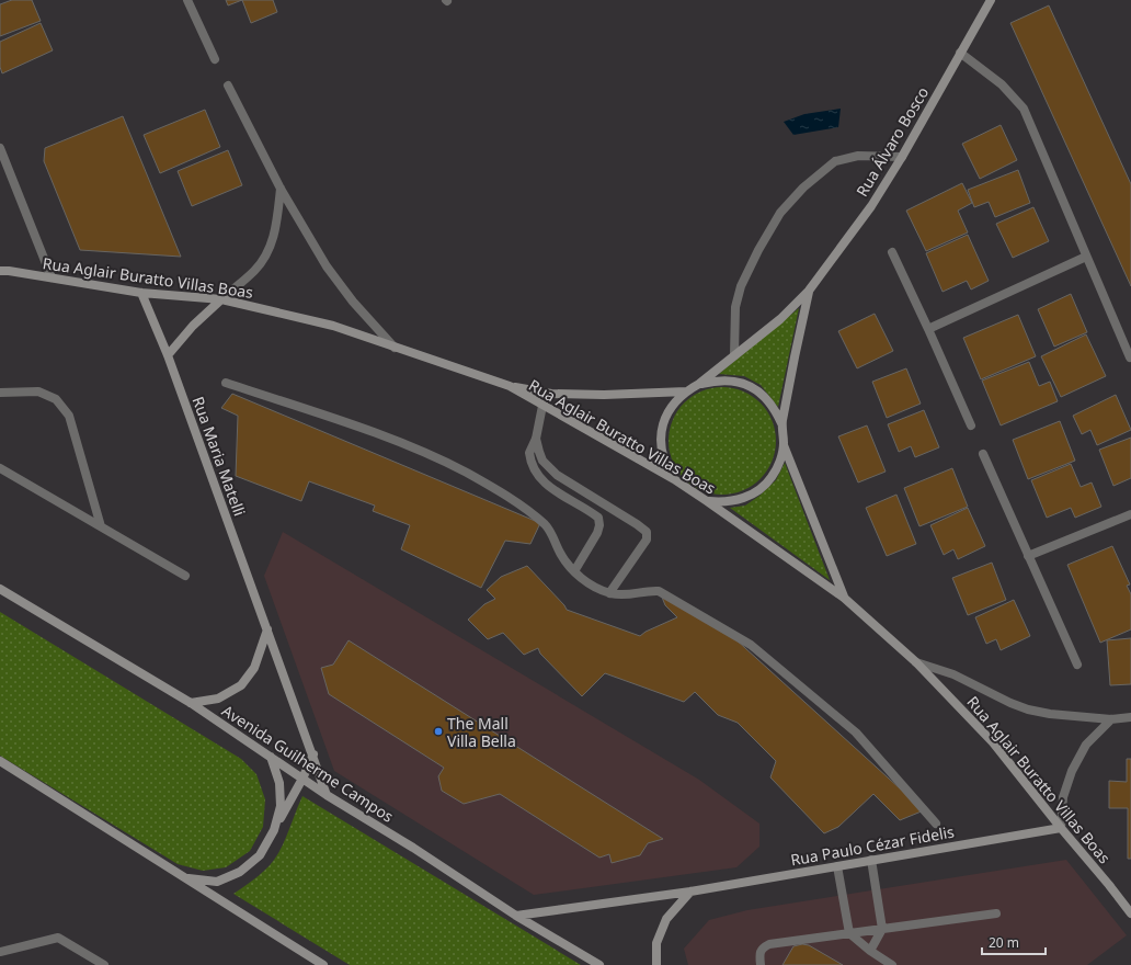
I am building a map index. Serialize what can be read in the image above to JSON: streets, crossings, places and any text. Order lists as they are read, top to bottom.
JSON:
{
  "streets": {
    "main road": [
      "Rua Álvaro Bosco",
      "Rua Aglair Buratto Villas Boas",
      "Rua Maria Matelli",
      "Avenida Guilherme Campos",
      "Rua Paulo Cézar Fidelis"
    ]
  },
  "crossings": [
    ["Rua Álvaro Bosco", "Rua Aglair Buratto Villas Boas"],
    ["Rua Aglair Buratto Villas Boas", "Rua Maria Matelli"],
    ["Rua Aglair Buratto Villas Boas", "Rua Paulo Cézar Fidelis"],
    ["Rua Maria Matelli", "Avenida Guilherme Campos"],
    ["Avenida Guilherme Campos", "Rua Paulo Cézar Fidelis"]
  ],
  "places": ["The Mall Villa Bella"],
  "scale_bar": "20 m"
}
